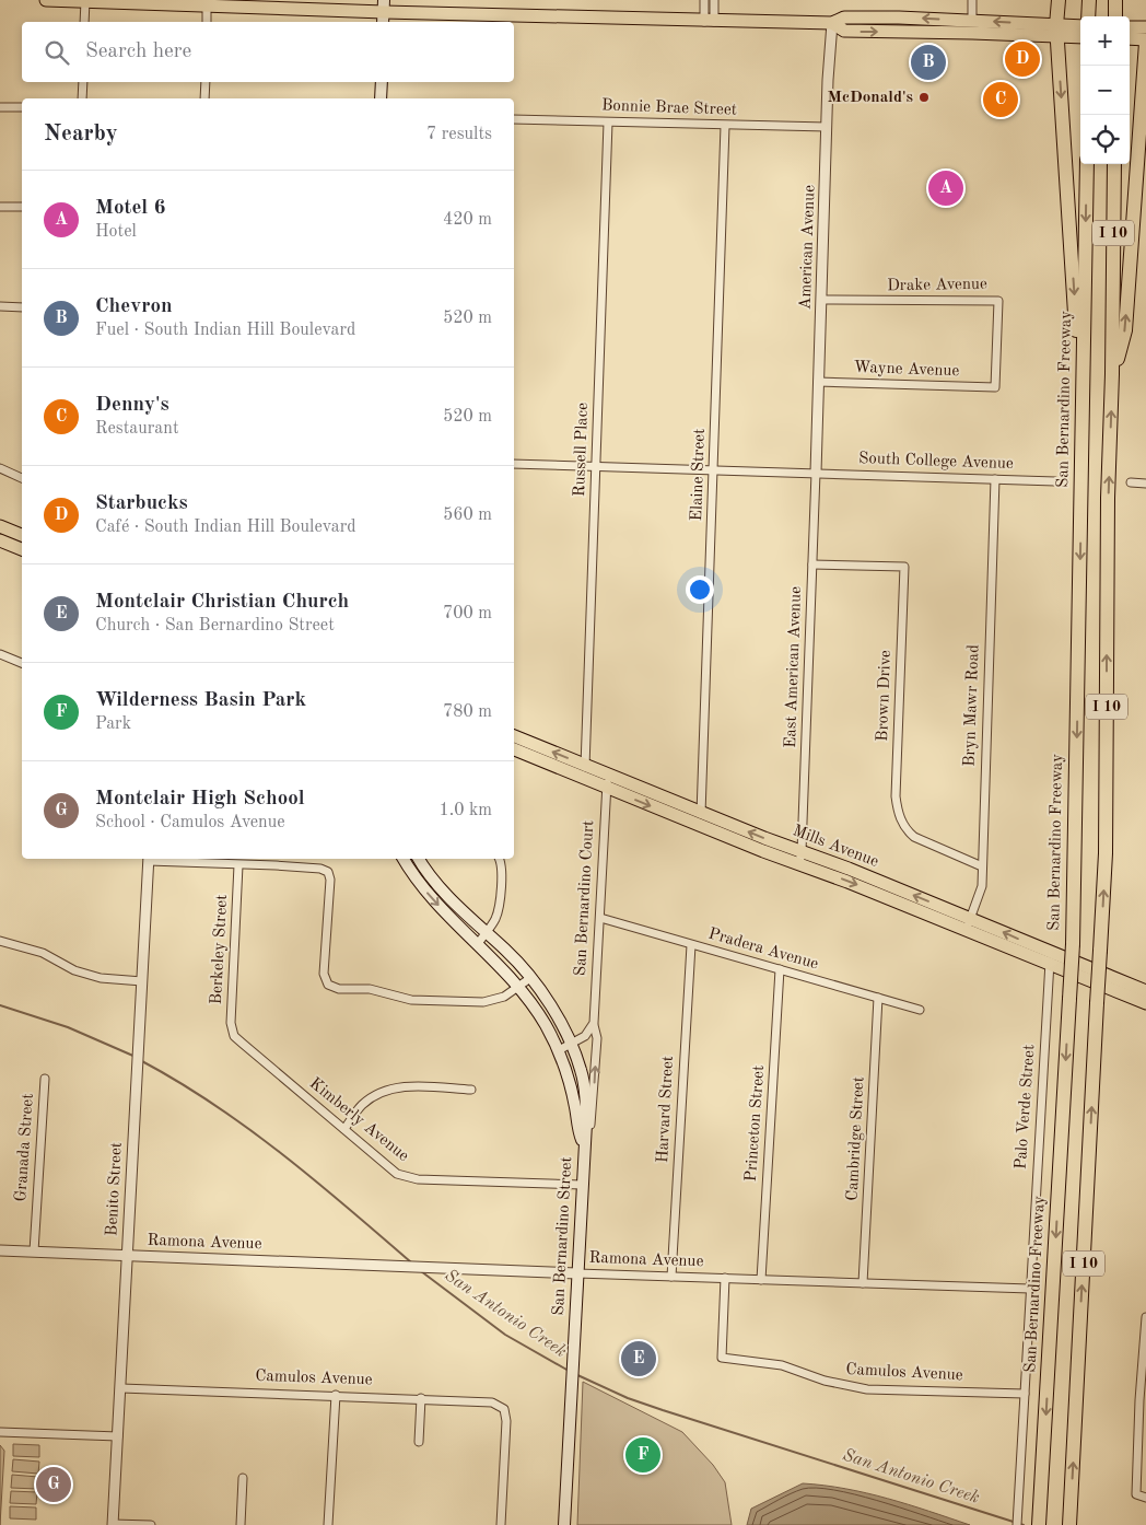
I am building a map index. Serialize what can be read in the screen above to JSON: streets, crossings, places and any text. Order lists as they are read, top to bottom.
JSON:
{
  "streets": {
    "highway": ["I 10", "San Bernardino Freeway"],
    "main road": ["Mills Avenue", "San Bernardino Street"],
    "street": [
      "Bonnie Brae Street",
      "American Avenue",
      "Drake Avenue",
      "Wayne Avenue",
      "Russell Place",
      "South College Avenue",
      "Elaine Street",
      "East American Avenue",
      "Brown Drive",
      "Bryn Mawr Road",
      "San Bernardino Court",
      "Berkeley Street",
      "Pradera Avenue",
      "Palo Verde Street",
      "Harvard Street",
      "Kimberly Avenue",
      "Princeton Street",
      "Cambridge Street",
      "Granada Street",
      "Benito Street",
      "Ramona Avenue",
      "Camulos Avenue"
    ]
  },
  "crossings": [
    ["Bonnie Brae Street", "American Avenue"],
    ["Bonnie Brae Street", "Russell Place"],
    ["Bonnie Brae Street", "Elaine Street"],
    ["American Avenue", "Drake Avenue"],
    ["American Avenue", "Wayne Avenue"],
    ["American Avenue", "South College Avenue"],
    ["American Avenue", "East American Avenue"],
    ["Drake Avenue", "Wayne Avenue"],
    ["Russell Place", "South College Avenue"],
    ["Russell Place", "Mills Avenue"],
    ["South College Avenue", "Elaine Street"],
    ["South College Avenue", "East American Avenue"],
    ["South College Avenue", "Bryn Mawr Road"],
    ["Elaine Street", "Mills Avenue"],
    ["East American Avenue", "Brown Drive"],
    ["East American Avenue", "Mills Avenue"],
    ["Brown Drive", "Bryn Mawr Road"],
    ["Bryn Mawr Road", "Mills Avenue"],
    ["Mills Avenue", "San Bernardino Court"],
    ["Mills Avenue", "Palo Verde Street"],
    ["San Bernardino Court", "Pradera Avenue"],
    ["San Bernardino Court", "San Bernardino Street"],
    ["Berkeley Street", "Kimberly Avenue"],
    ["Pradera Avenue", "Harvard Street"],
    ["Pradera Avenue", "Princeton Street"],
    ["Pradera Avenue", "Cambridge Street"],
    ["Palo Verde Street", "Ramona Avenue"],
    ["Palo Verde Street", "Camulos Avenue"],
    ["Harvard Street", "Ramona Avenue"],
    ["Kimberly Avenue", "San Bernardino Street"],
    ["Princeton Street", "Ramona Avenue"],
    ["Cambridge Street", "Ramona Avenue"],
    ["Granada Street", "Ramona Avenue"],
    ["Benito Street", "Ramona Avenue"],
    ["Benito Street", "Camulos Avenue"],
    ["San Bernardino Street", "Ramona Avenue"],
    ["Ramona Avenue", "Camulos Avenue"]
  ],
  "water": ["San Antonio Creek"],
  "places": ["McDonald's"],
  "page": {
    "map_buttons": ["+", "−"],
    "search": "Search here",
    "pins": [
      "D",
      "B",
      "C",
      "A",
      "E",
      "F",
      "G"
    ],
    "heading": ["Nearby", "7 results"],
    "list": [
      {
        "mark": "A",
        "name": "Motel 6",
        "note": "Hotel",
        "value": "420 m"
      },
      {
        "mark": "B",
        "name": "Chevron",
        "note": "Fuel · South Indian Hill Boulevard",
        "value": "520 m"
      },
      {
        "mark": "C",
        "name": "Denny's",
        "note": "Restaurant",
        "value": "520 m"
      },
      {
        "mark": "D",
        "name": "Starbucks",
        "note": "Café · South Indian Hill Boulevard",
        "value": "560 m"
      },
      {
        "mark": "E",
        "name": "Montclair Christian Church",
        "note": "Church · San Bernardino Street",
        "value": "700 m"
      },
      {
        "mark": "F",
        "name": "Wilderness Basin Park",
        "note": "Park",
        "value": "780 m"
      },
      {
        "mark": "G",
        "name": "Montclair High School",
        "note": "School · Camulos Avenue",
        "value": "1.0 km"
      }
    ]
  }
}
